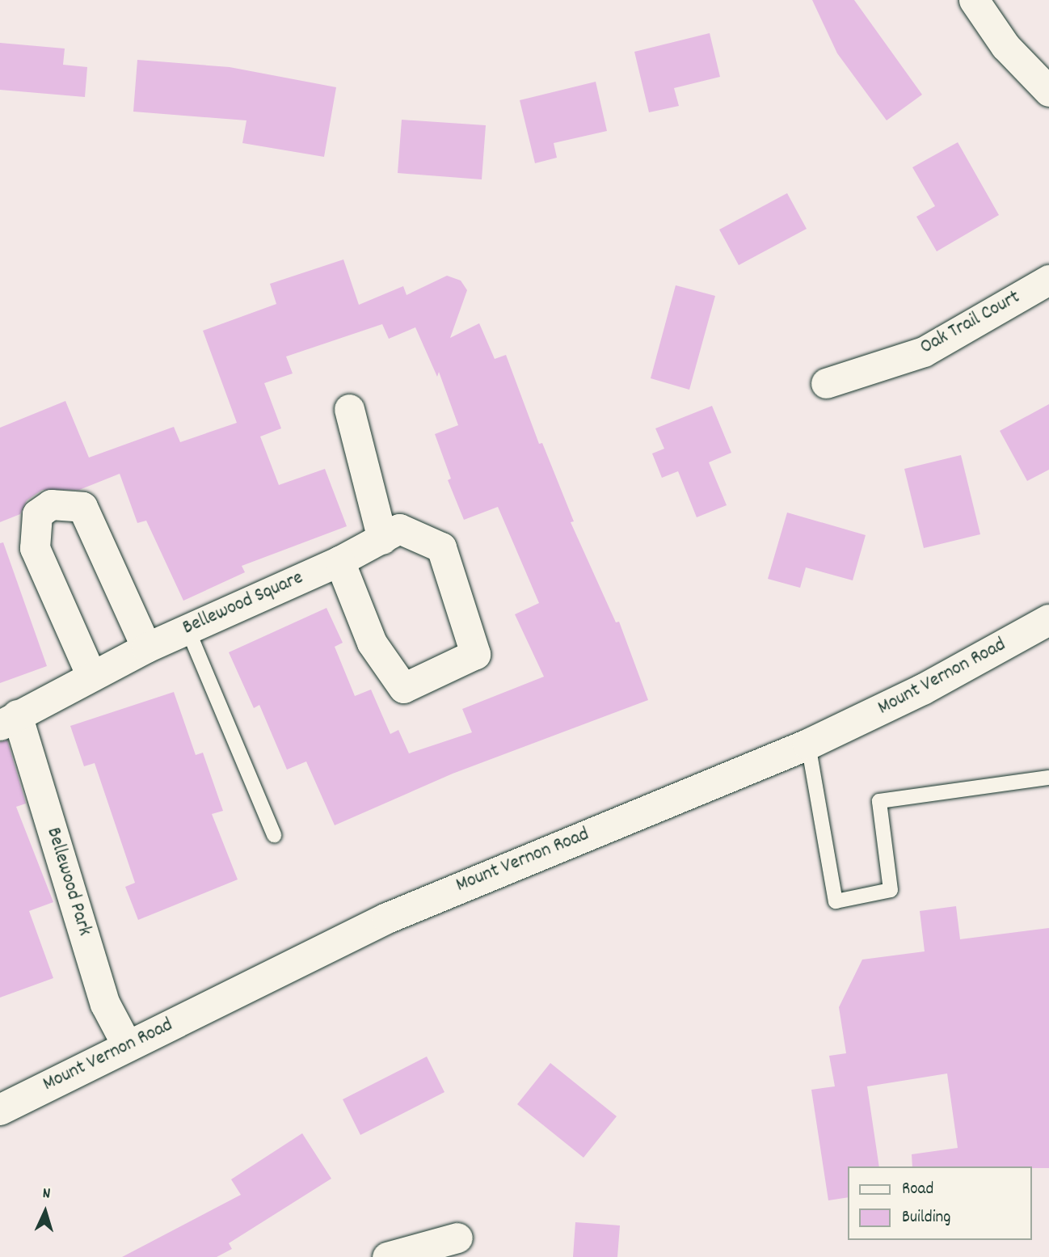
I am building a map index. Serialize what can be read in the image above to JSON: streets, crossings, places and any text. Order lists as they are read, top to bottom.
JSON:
{
  "streets": {
    "street": [
      "Oak Trail Court",
      "Bellewood Square",
      "Mount Vernon Road",
      "Bellewood Park"
    ]
  },
  "crossings": [
    ["Bellewood Square", "Bellewood Park"],
    ["Mount Vernon Road", "Bellewood Park"]
  ],
  "legend": ["Road", "Building"],
  "north": "top"
}
